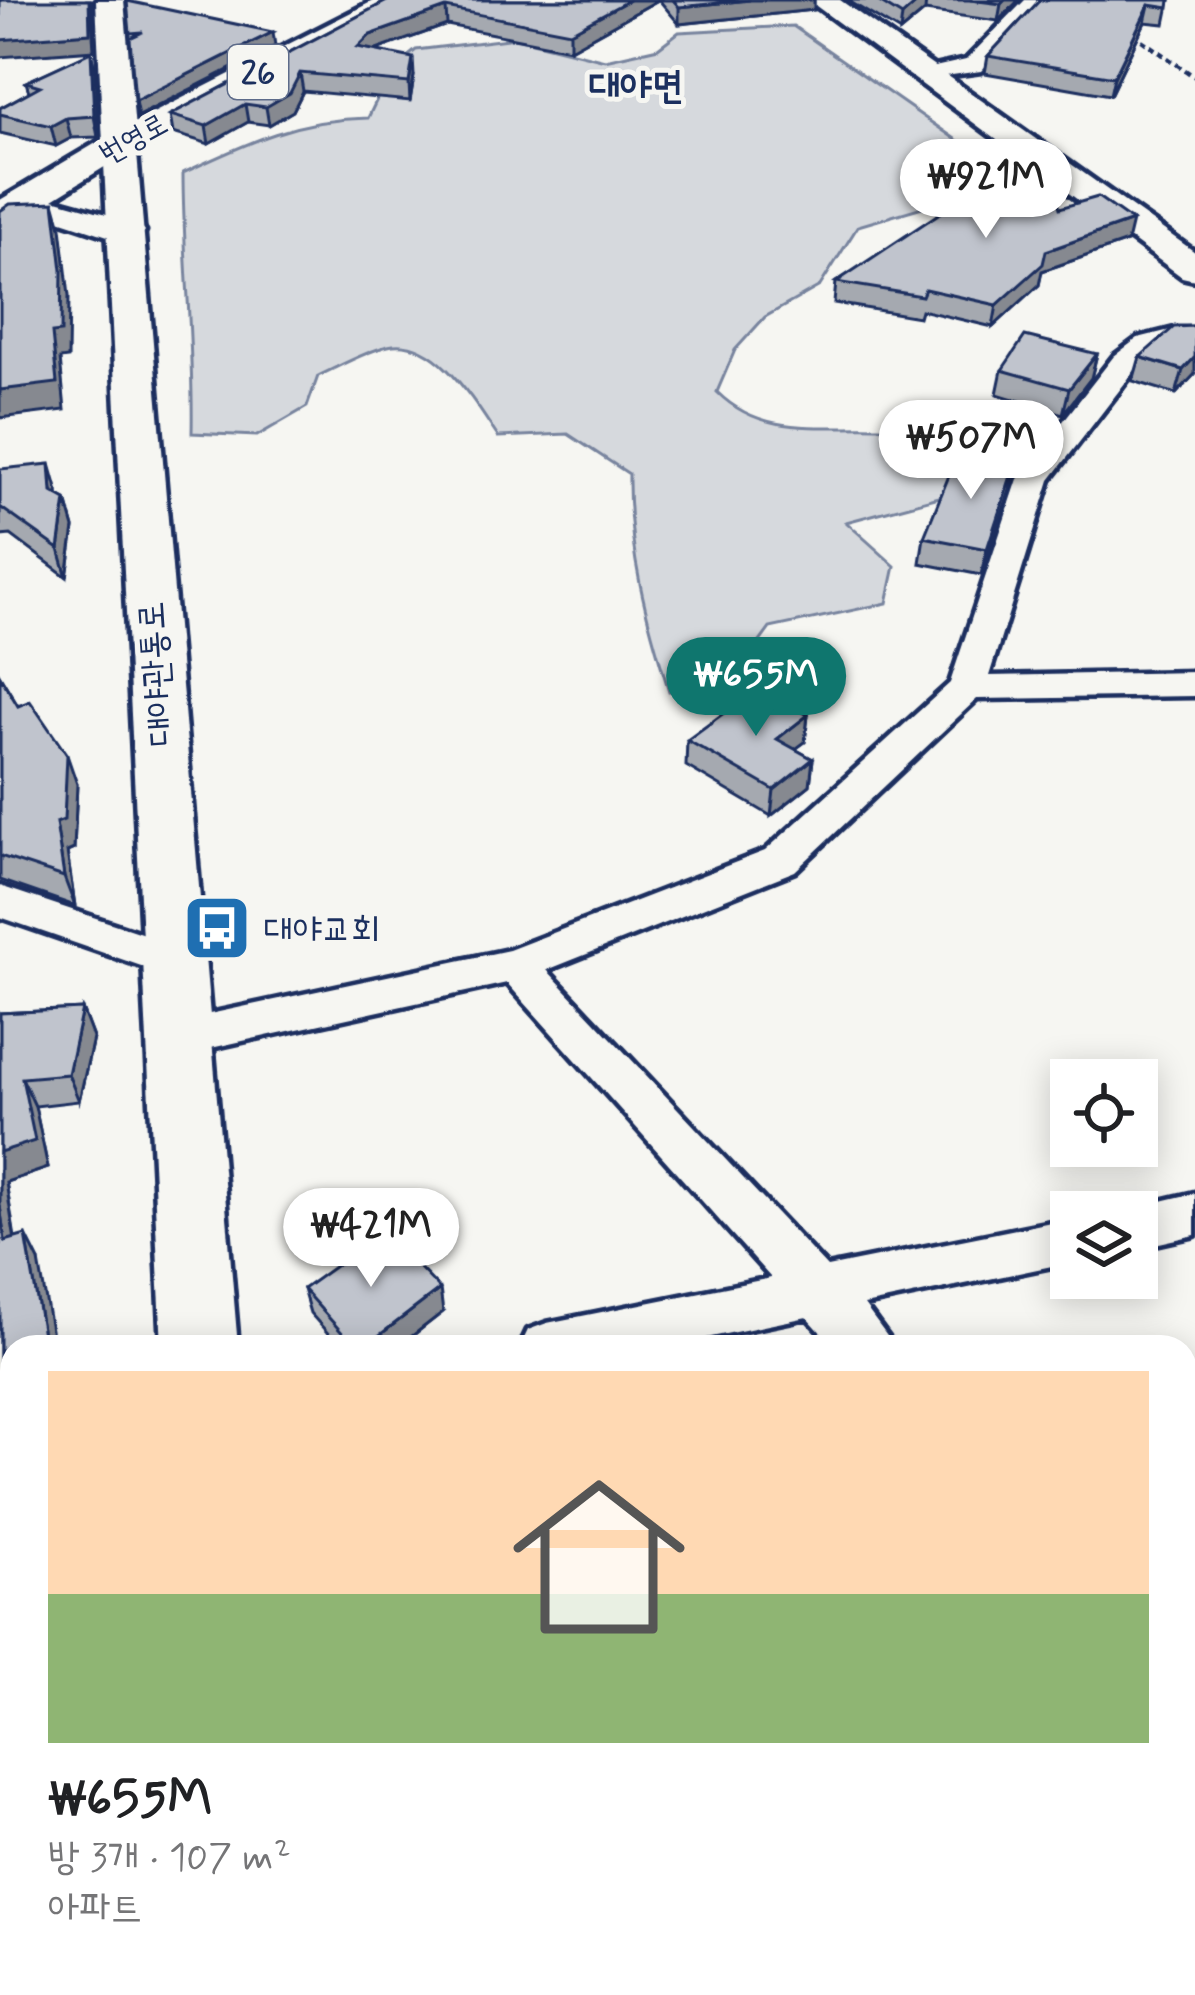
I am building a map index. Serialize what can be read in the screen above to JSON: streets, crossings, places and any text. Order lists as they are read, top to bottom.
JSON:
{
  "streets": {
    "main road": ["26", "번영로", "대야관통로"]
  },
  "crossings": [
    ["번영로", "대야관통로"]
  ],
  "districts": ["대야면"],
  "places": {
    "bus stop": ["대야교회"]
  },
  "page": {
    "price": [
      "₩921M",
      "₩507M",
      "₩655M",
      "₩421M"
    ],
    "list": [
      {
        "name": "₩655M",
        "note": "방 3개 · 107 m² · 아파트"
      }
    ]
  }
}
